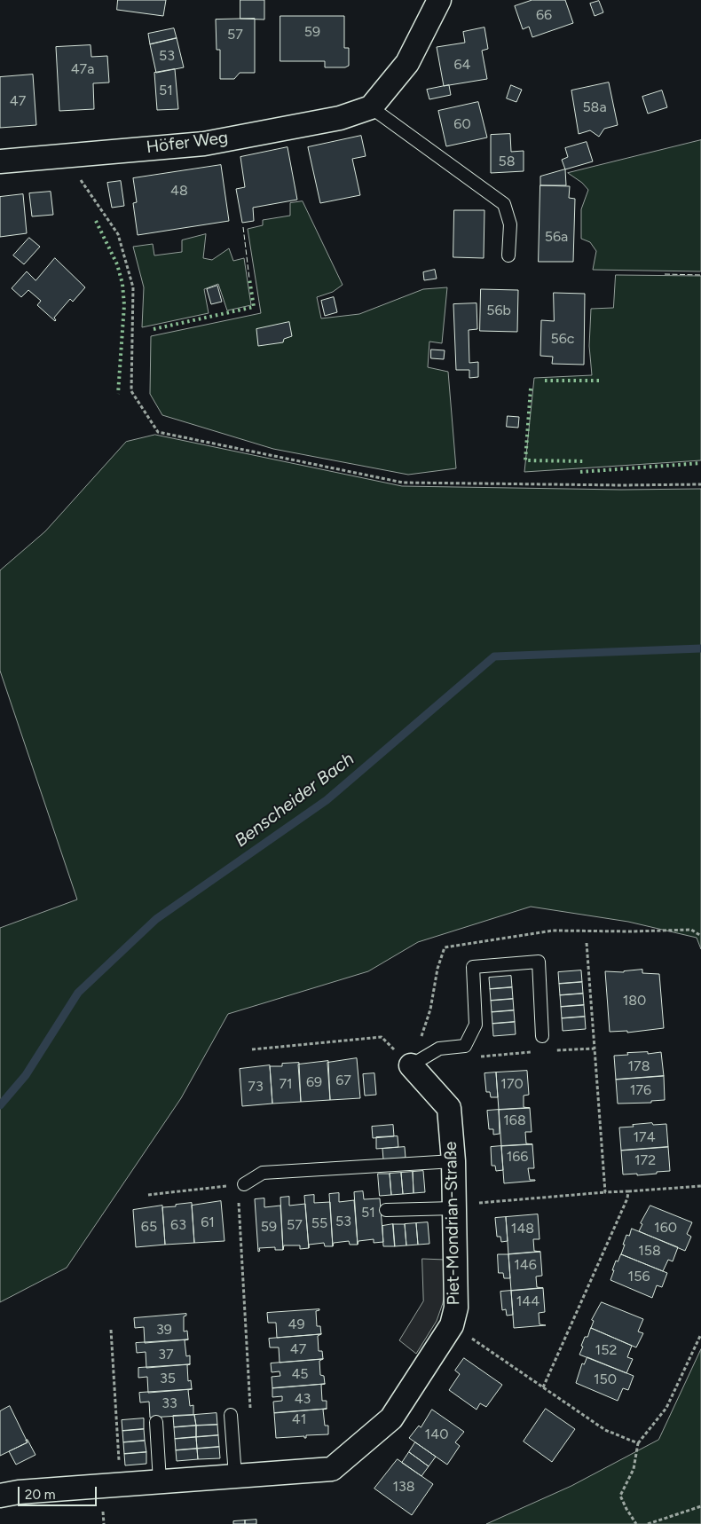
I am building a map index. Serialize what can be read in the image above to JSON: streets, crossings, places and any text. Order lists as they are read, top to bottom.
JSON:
{
  "streets": {
    "street": ["Höfer Weg", "Piet-Mondrian-Straße"]
  },
  "water": ["Benscheider Bach"],
  "house_numbers": [
    "66",
    "59",
    "57",
    "53",
    "64",
    "47a",
    "51",
    "47",
    "58a",
    "60",
    "58",
    "48",
    "56a",
    "56b",
    "56c",
    "180",
    "178",
    "67",
    "69",
    "71",
    "170",
    "73",
    "176",
    "168",
    "174",
    "166",
    "172",
    "51",
    "53",
    "61",
    "55",
    "63",
    "57",
    "65",
    "59",
    "160",
    "148",
    "158",
    "146",
    "156",
    "144",
    "49",
    "39",
    "47",
    "152",
    "37",
    "45",
    "35",
    "150",
    "43",
    "33",
    "41",
    "140",
    "138"
  ],
  "scale_bar": "20 m"
}
